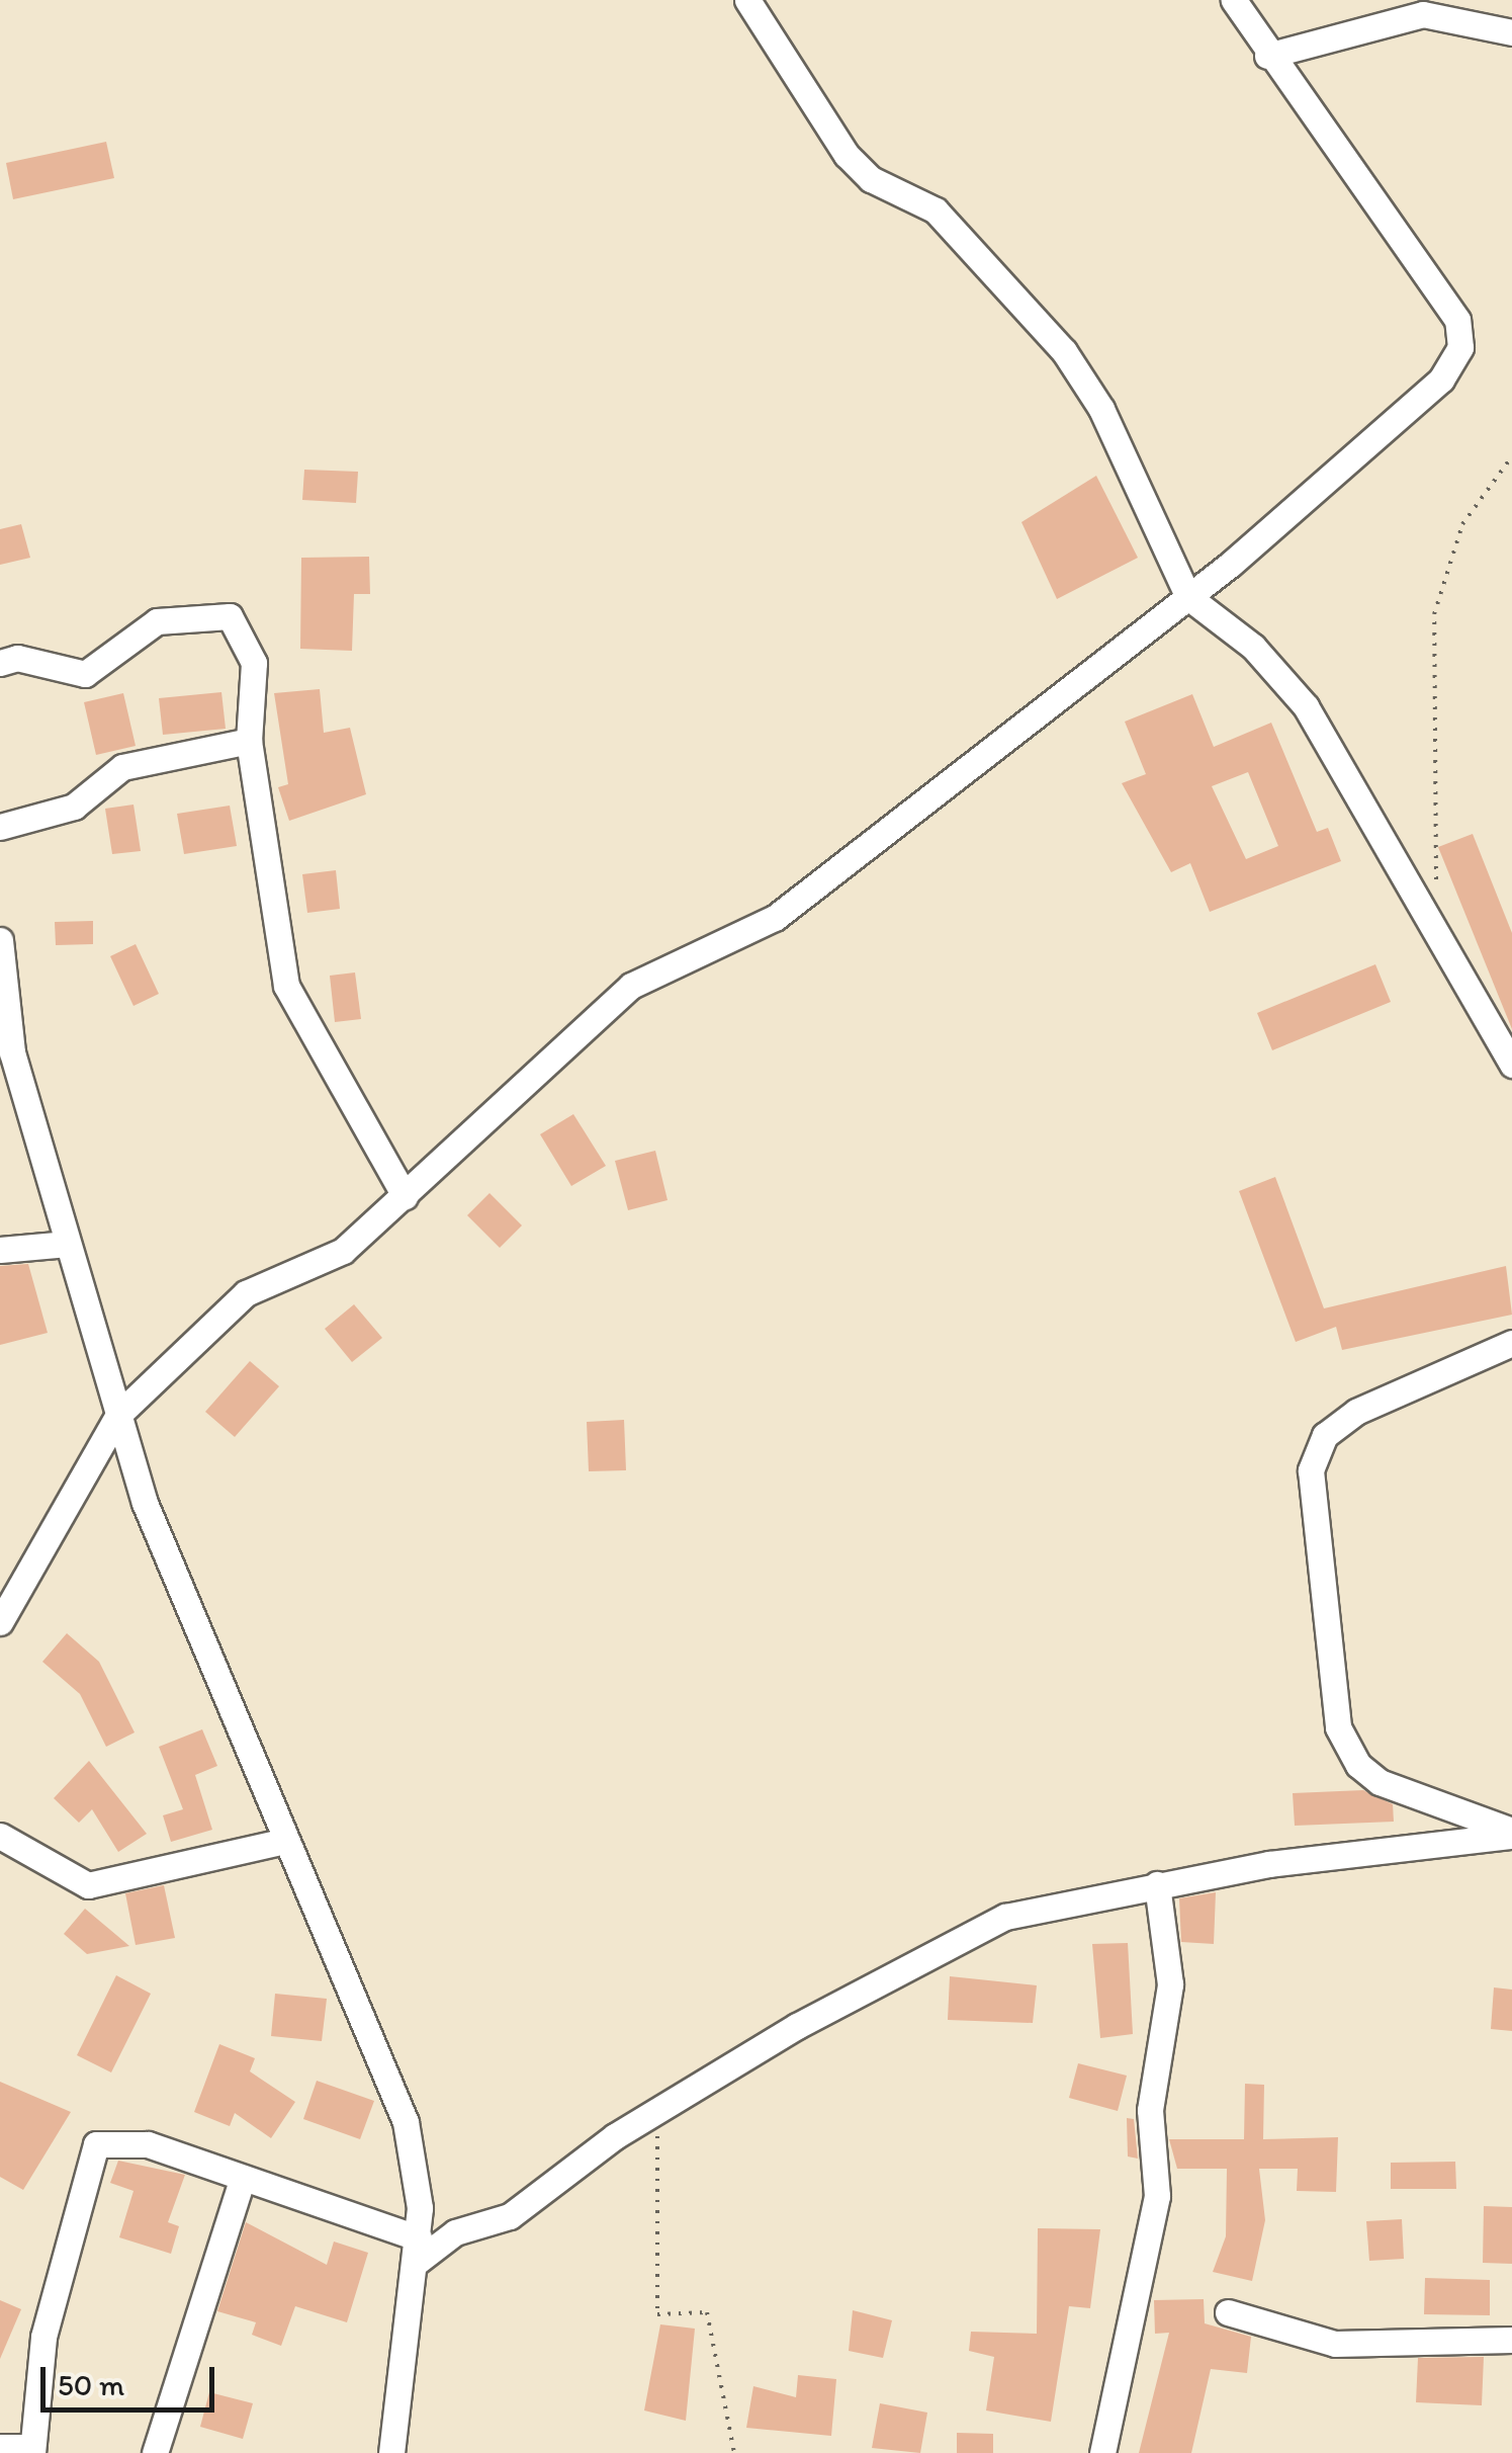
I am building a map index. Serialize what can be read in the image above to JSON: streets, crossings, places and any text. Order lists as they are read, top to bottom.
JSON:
{
  "scale_bar": "50 m"
}
